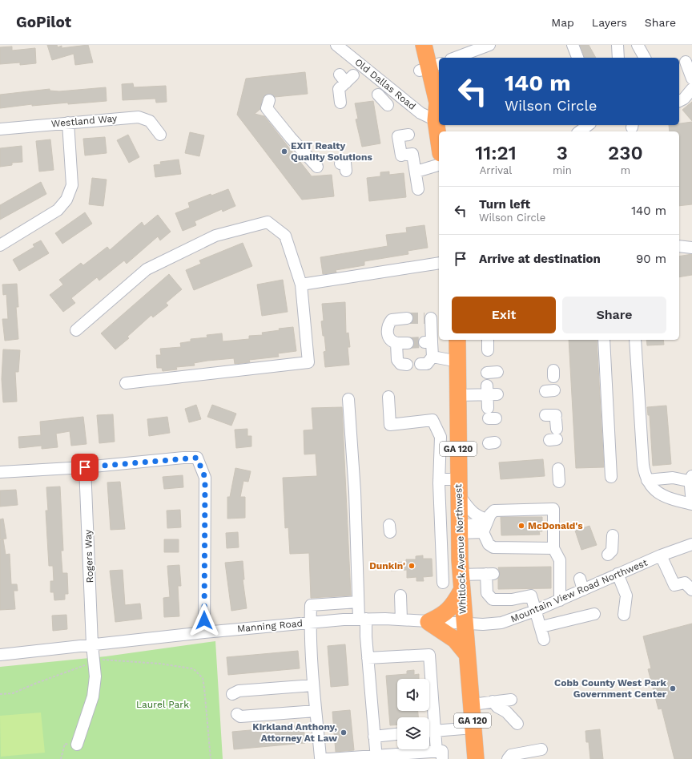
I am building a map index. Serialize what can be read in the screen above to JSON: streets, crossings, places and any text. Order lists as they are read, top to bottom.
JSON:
{
  "streets": {
    "highway": ["GA 120", "Whitlock Avenue Northwest"],
    "street": [
      "Old Dallas Road",
      "Westland Way",
      "Rogers Way",
      "Mountain View Road Northwest",
      "Manning Road"
    ]
  },
  "crossings": [
    ["Whitlock Avenue Northwest", "Mountain View Road Northwest"],
    ["Whitlock Avenue Northwest", "Manning Road"],
    ["Rogers Way", "Manning Road"],
    ["Mountain View Road Northwest", "Manning Road"]
  ],
  "parks": ["Laurel Park"],
  "places": [
    "EXIT Realty Quality Solutions",
    "McDonald's",
    "Dunkin'",
    "Cobb County West Park Government Center",
    "Kirkland Anthony, Attorney At Law"
  ],
  "page": {
    "header": "GoPilot",
    "nav": ["Map", "Layers", "Share"],
    "turn": ["140 m", "Wilson Circle"],
    "eta": [
      "11:21",
      "Arrival",
      "3",
      "min",
      "230",
      "m"
    ],
    "list": [
      {
        "name": "Turn left",
        "note": "Wilson Circle",
        "value": "140 m"
      },
      {
        "name": "Arrive at destination",
        "value": "90 m"
      }
    ],
    "buttons": ["Exit", "Share"]
  }
}
